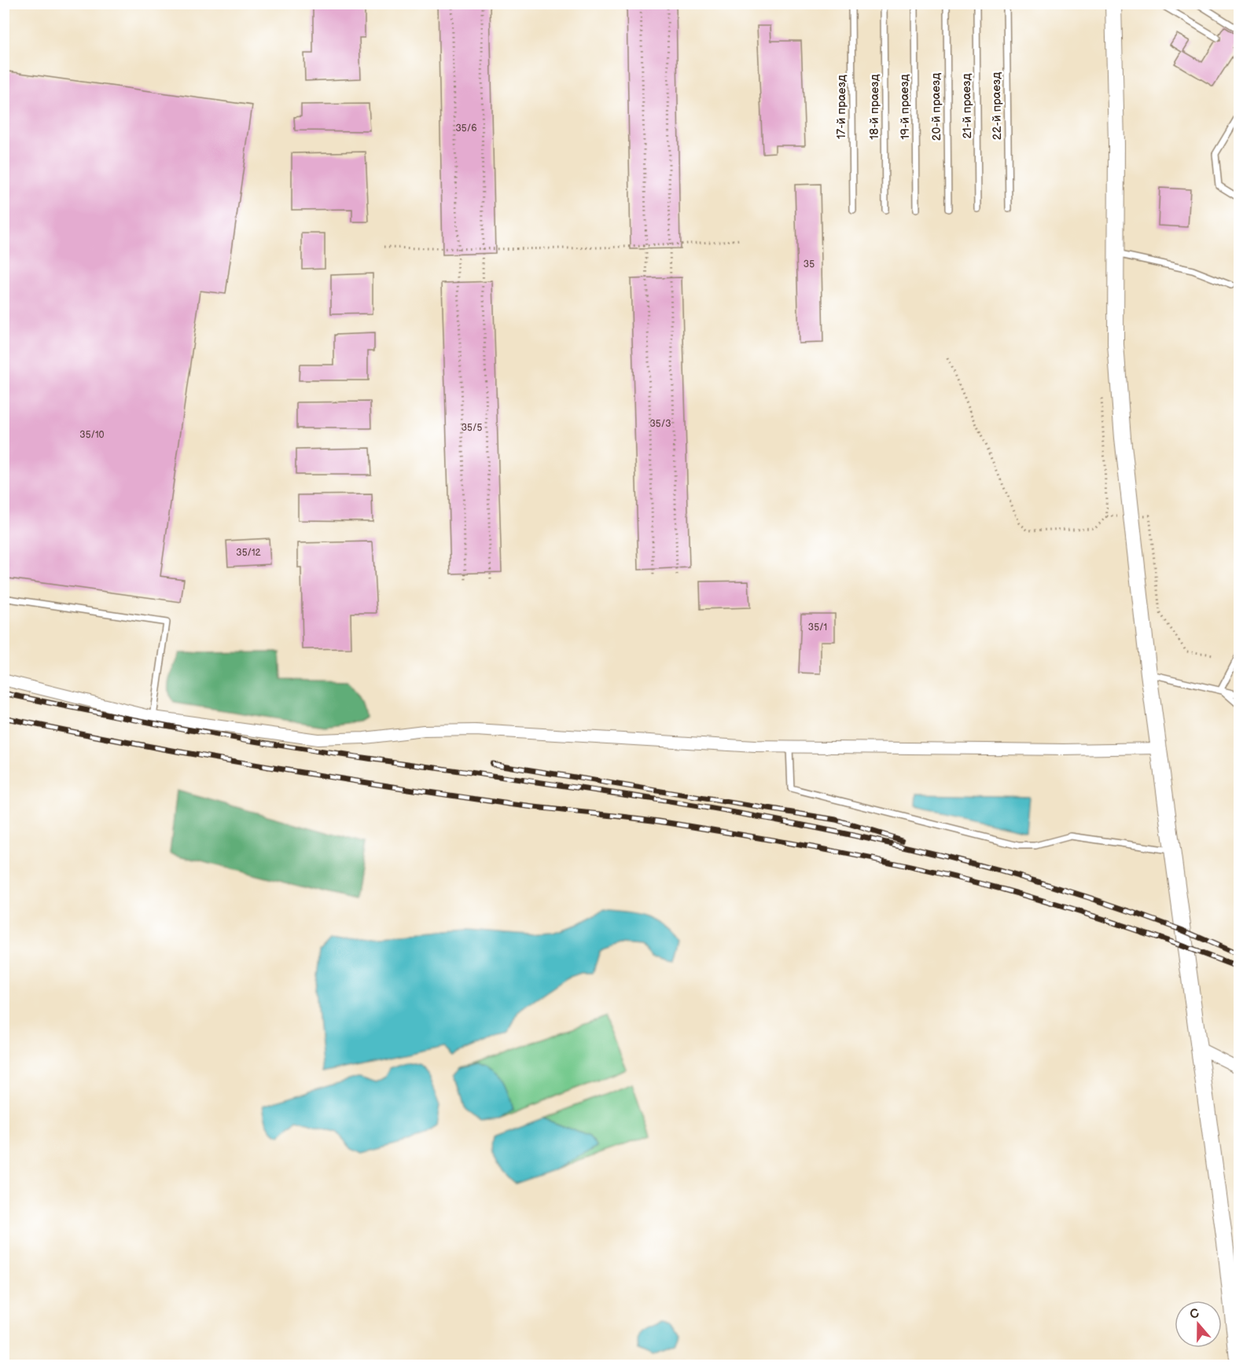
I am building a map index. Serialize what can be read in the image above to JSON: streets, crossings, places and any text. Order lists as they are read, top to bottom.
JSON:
{
  "streets": {
    "lane": [
      "21-й праезд",
      "22-й праезд",
      "17-й праезд",
      "18-й праезд",
      "19-й праезд",
      "20-й праезд"
    ]
  },
  "house_numbers": [
    "35/6",
    "35",
    "35/3",
    "35/5",
    "35/10",
    "35/12",
    "35/1"
  ],
  "north": "top"
}
